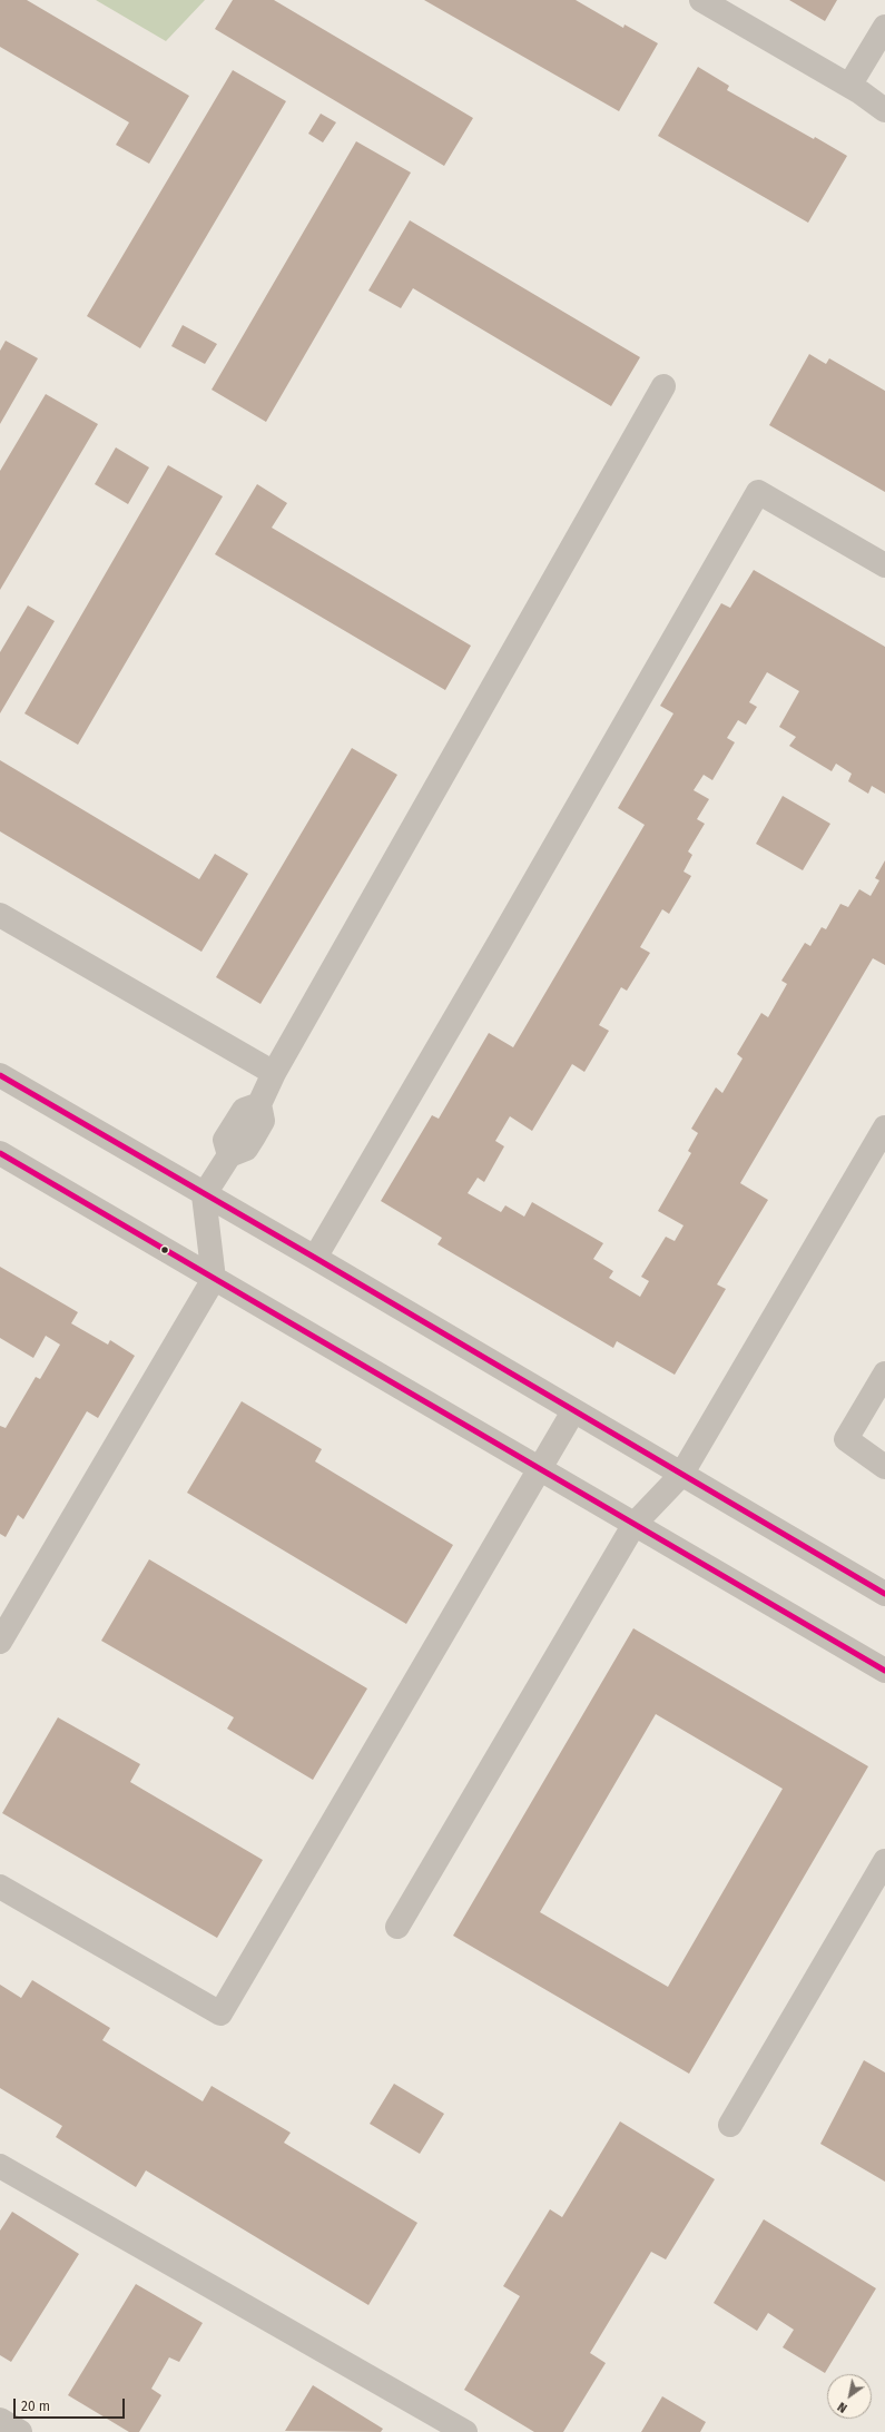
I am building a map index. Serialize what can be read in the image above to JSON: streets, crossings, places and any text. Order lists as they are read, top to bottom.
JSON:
{
  "scale_bar": "20 m",
  "north": "bottom left"
}
